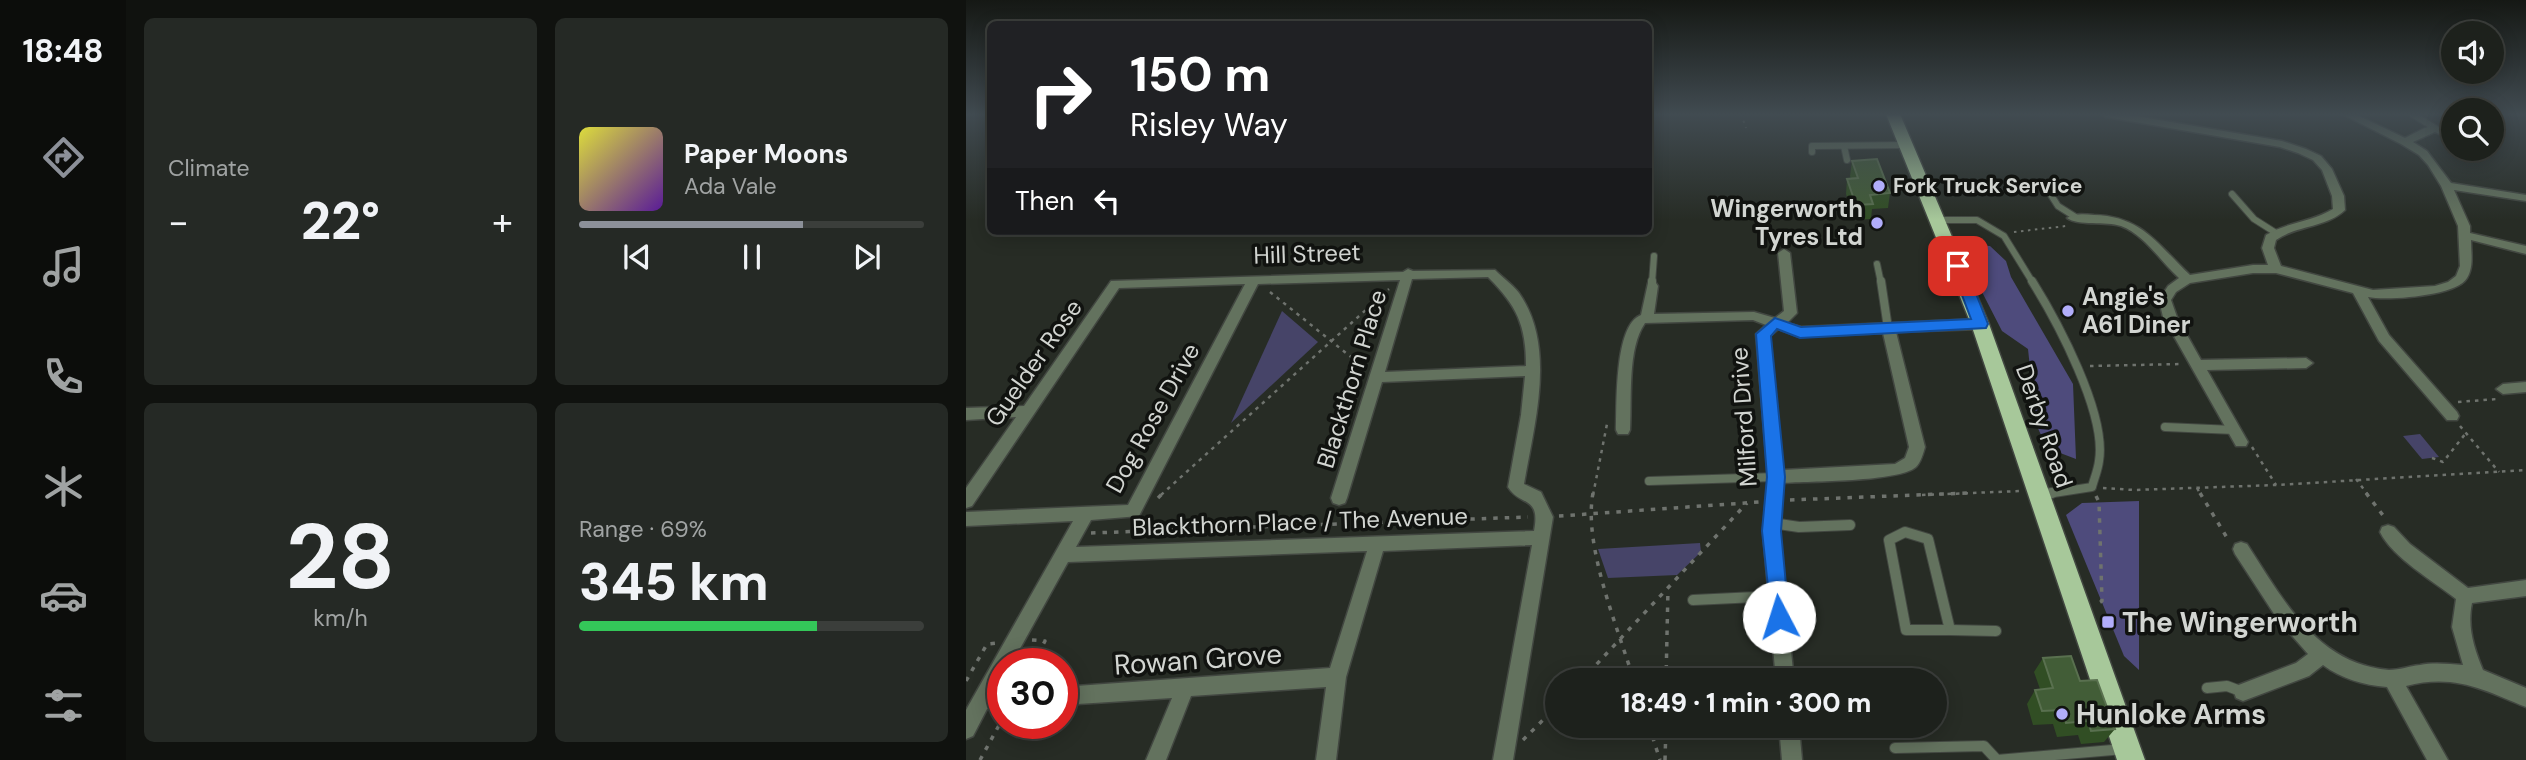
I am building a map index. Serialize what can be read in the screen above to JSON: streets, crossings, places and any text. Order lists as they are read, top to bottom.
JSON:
{
  "streets": {
    "highway": ["Derby Road"],
    "street": [
      "Hill Street",
      "Guelder Rose",
      "Blackthorn Place",
      "Milford Drive",
      "Dog Rose Drive",
      "Blackthorn Place / The Avenue",
      "Rowan Grove"
    ]
  },
  "crossings": [
    ["Hill Street", "Guelder Rose"],
    ["Hill Street", "Blackthorn Place"],
    ["Hill Street", "Dog Rose Drive"],
    ["Hill Street", "Blackthorn Place / The Avenue"]
  ],
  "places": {
    "other": [
      "Fork Truck Service",
      "Wingerworth Tyres Ltd",
      "Angie's A61 Diner",
      "Hunloke Arms"
    ],
    "transit": ["The Wingerworth"]
  },
  "page": {
    "tabs": "18:48",
    "tile": [
      "Climate",
      ["28", "km/h"],
      ["Range · 69%", "345 km"]
    ],
    "turn": ["150 m", "Risley Way"],
    "song": ["Paper Moons", "Ada Vale"],
    "then": "Then",
    "heat": ["−", "22°", "+"],
    "limit": "30",
    "trip": "18:49 · 1 min · 300 m"
  }
}
